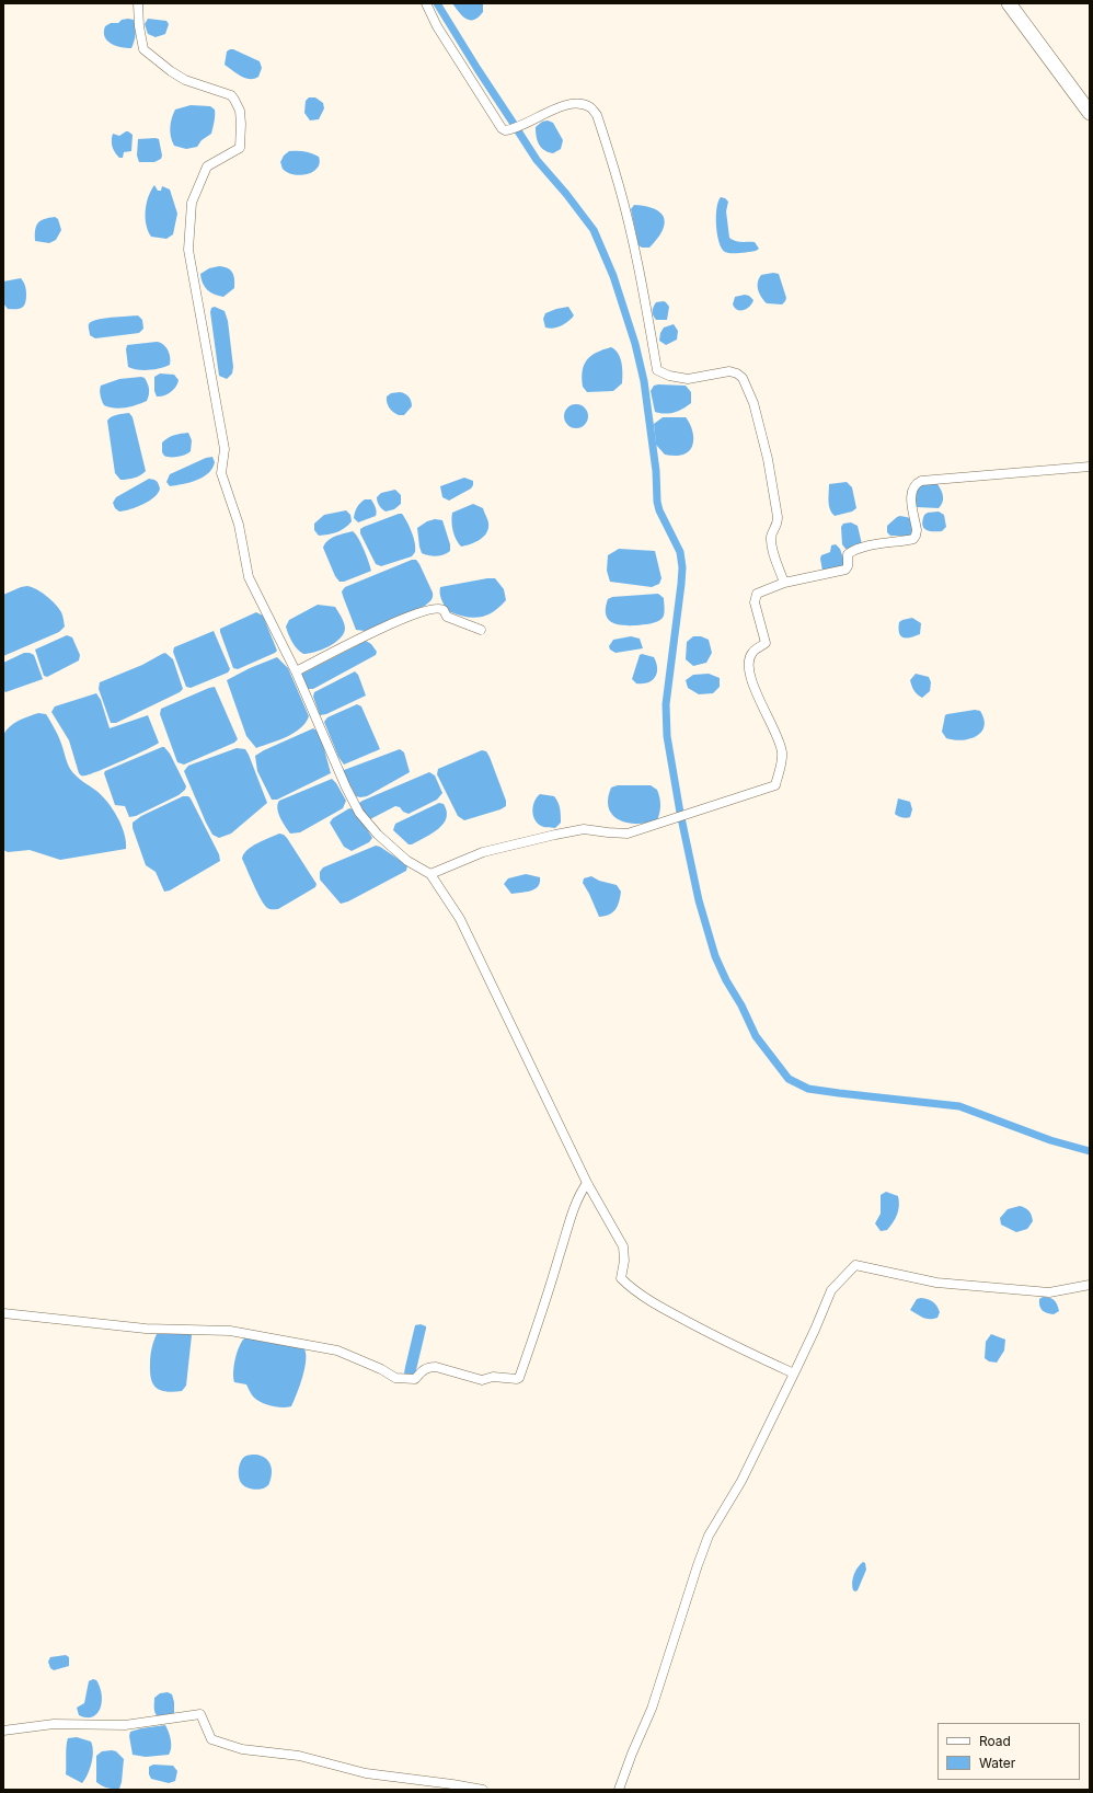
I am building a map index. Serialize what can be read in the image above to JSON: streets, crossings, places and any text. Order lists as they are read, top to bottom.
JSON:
{
  "legend": ["Road", "Water"]
}
